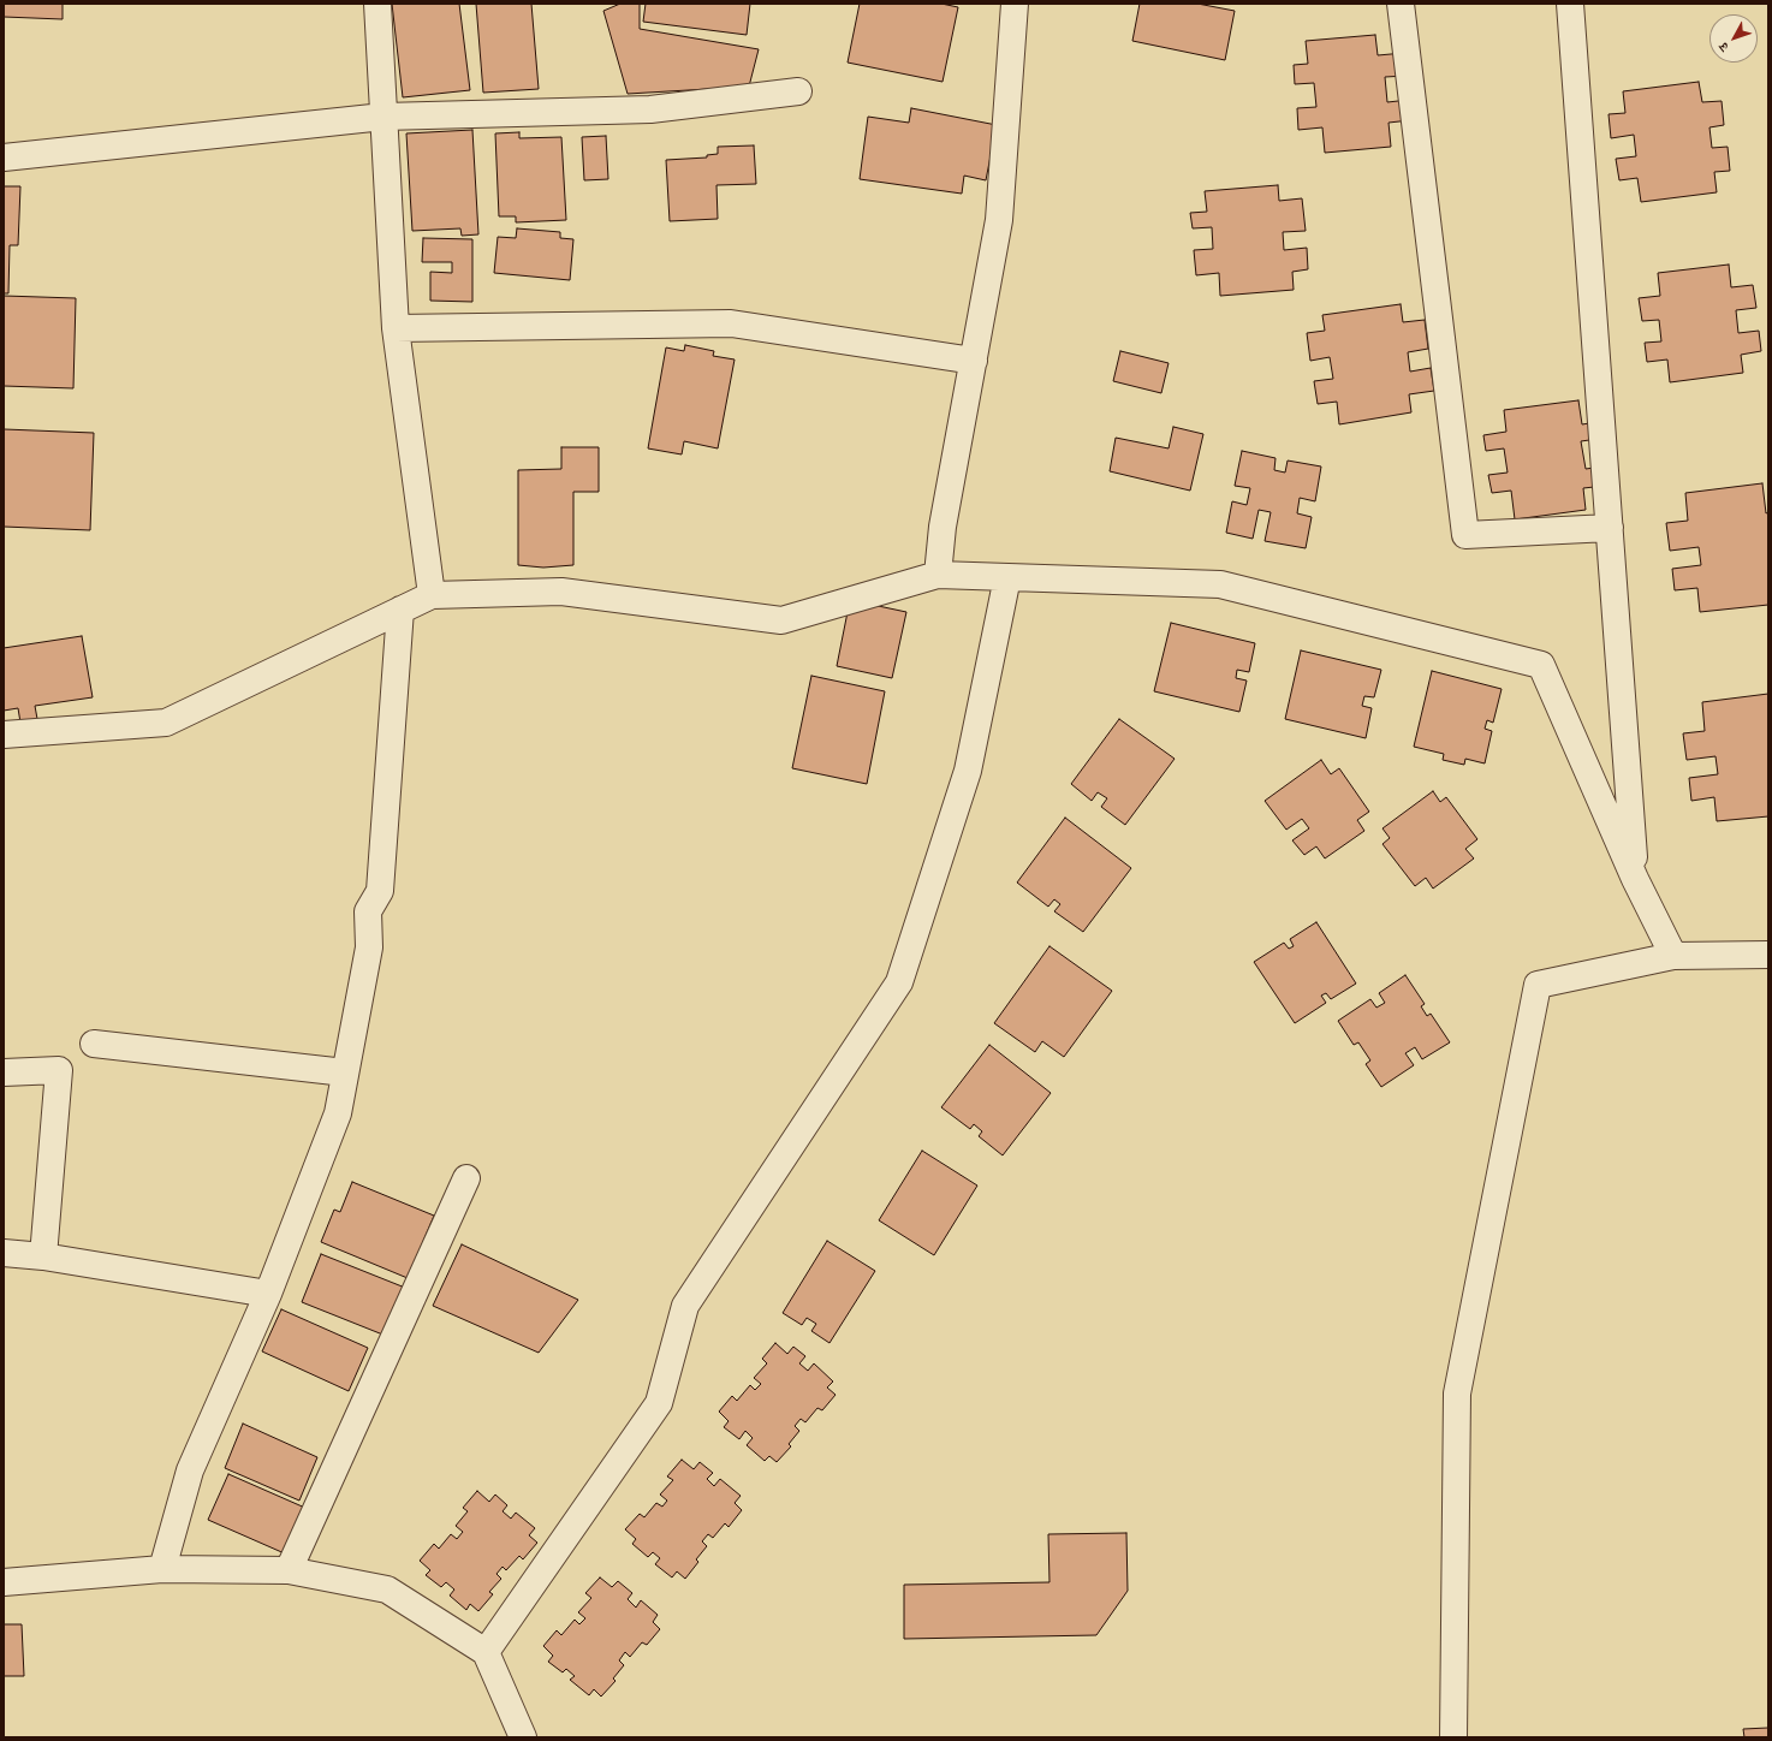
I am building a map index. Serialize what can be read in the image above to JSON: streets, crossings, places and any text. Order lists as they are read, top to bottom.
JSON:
{
  "north": "bottom left"
}
